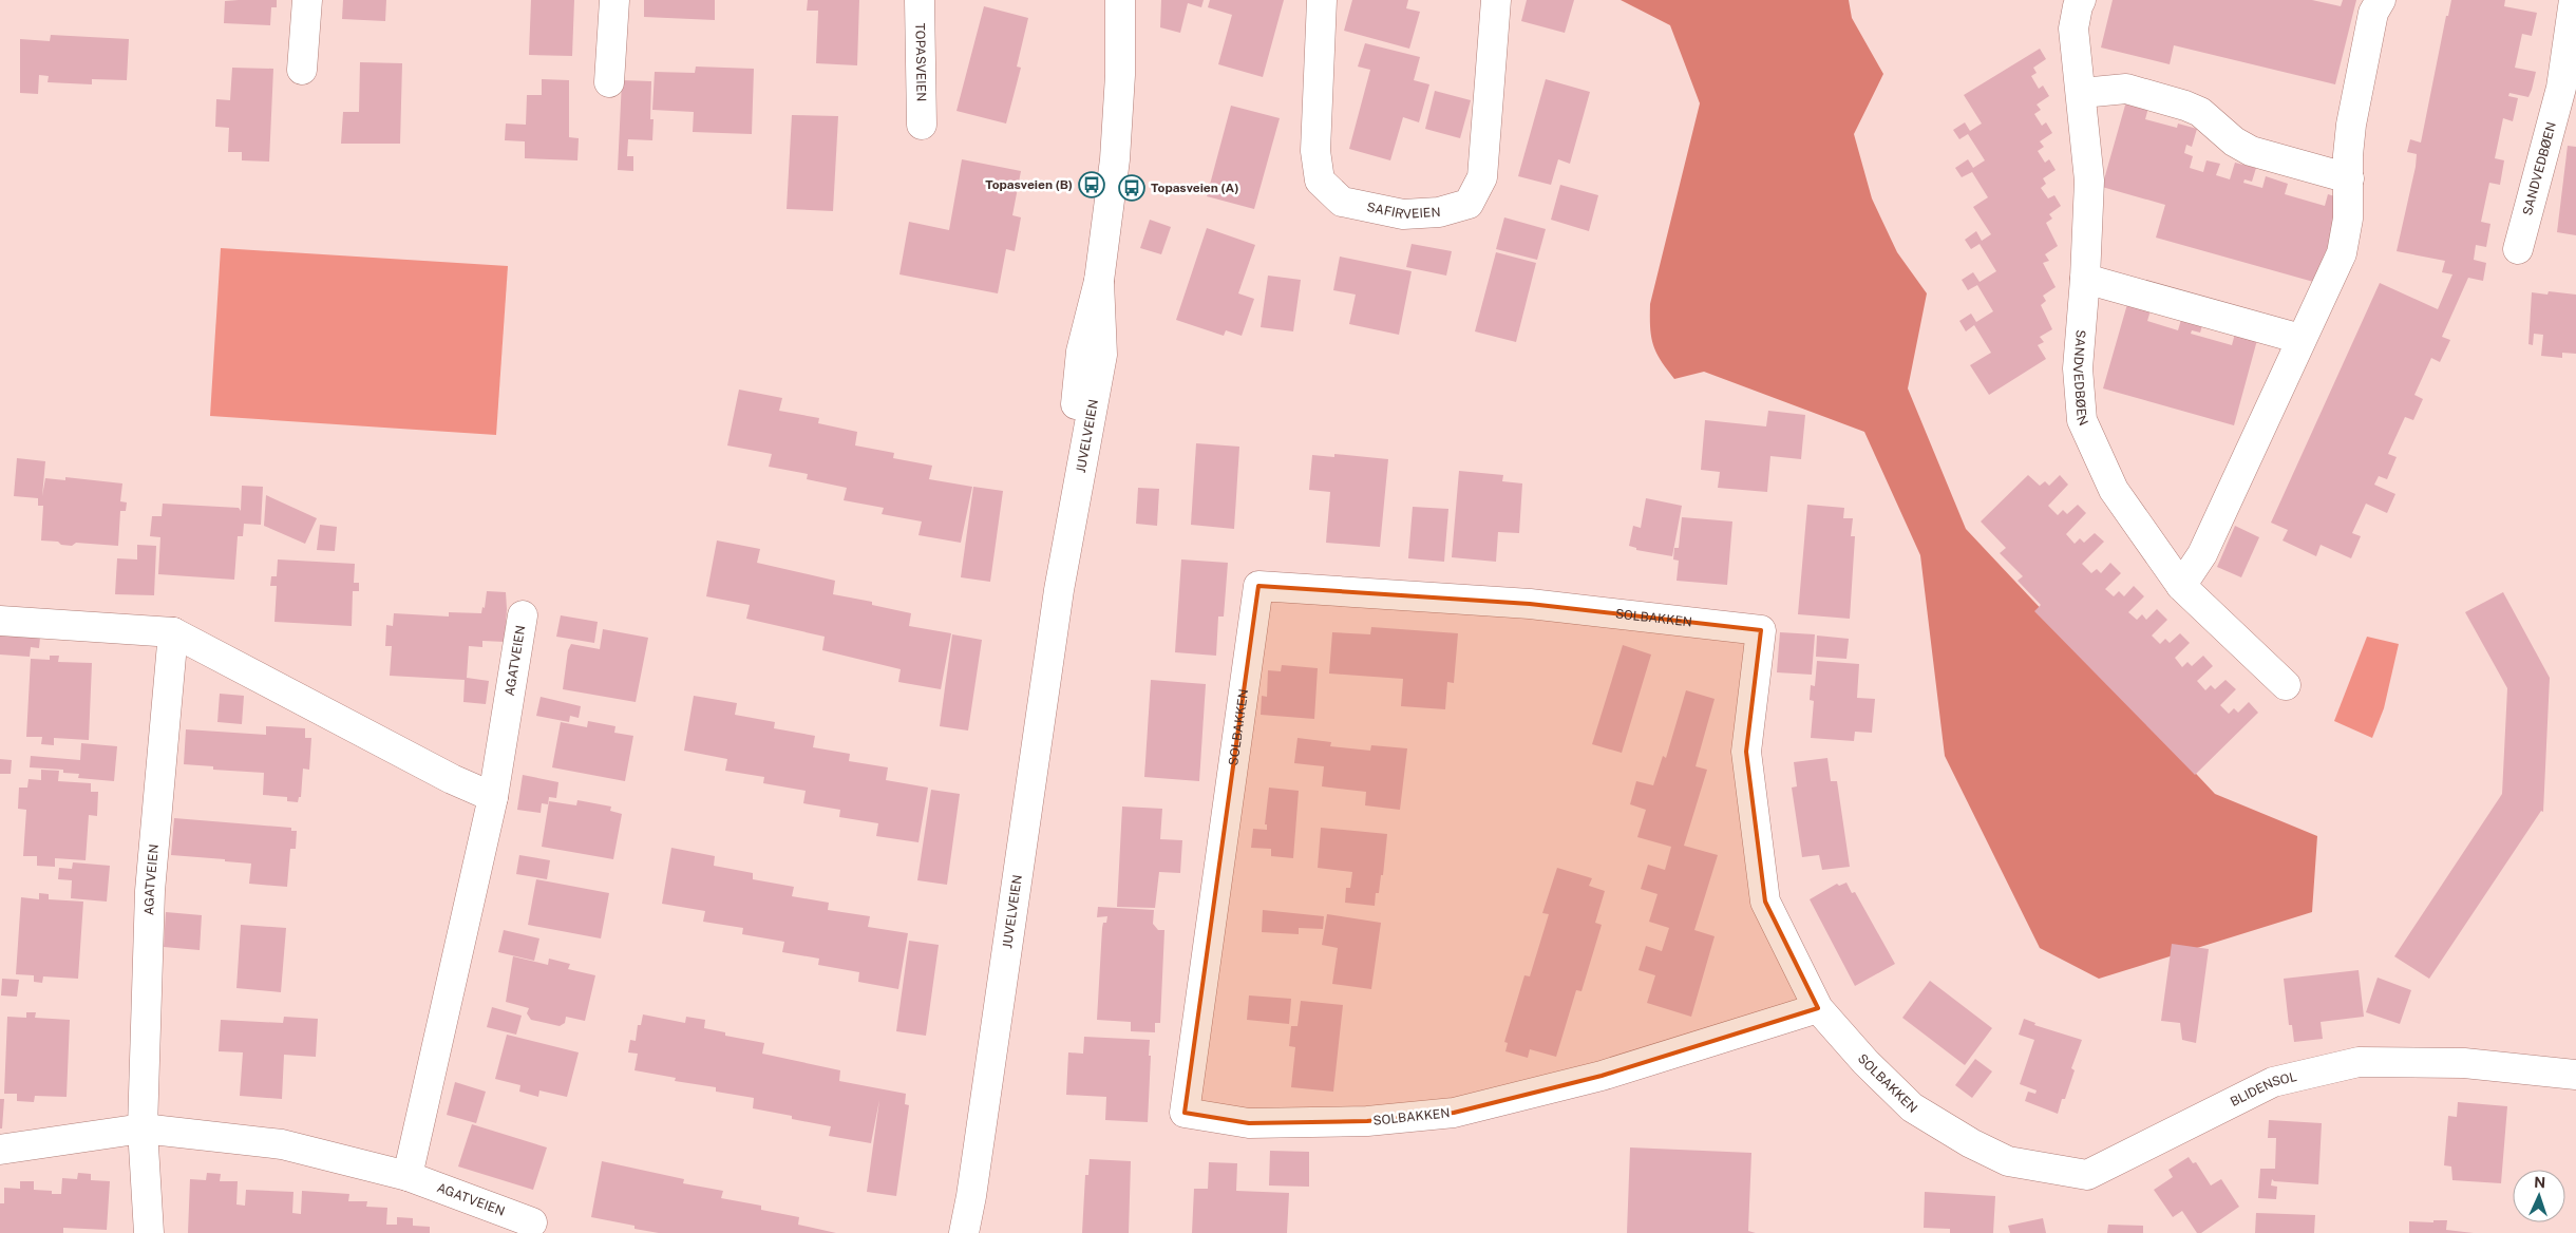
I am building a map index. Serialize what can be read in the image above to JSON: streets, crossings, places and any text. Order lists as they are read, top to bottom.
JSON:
{
  "streets": {
    "street": [
      "TOPASVEIEN",
      "SANDVEDBØEN",
      "SAFIRVEIEN",
      "JUVELVEIEN",
      "SOLBAKKEN",
      "AGATVEIEN",
      "BLIDENSOL"
    ]
  },
  "crossings": [
    ["SOLBAKKEN", "BLIDENSOL"]
  ],
  "places": {
    "bus stop": ["Topasveien (B)", "Topasveien (A)"]
  },
  "north": "top"
}
